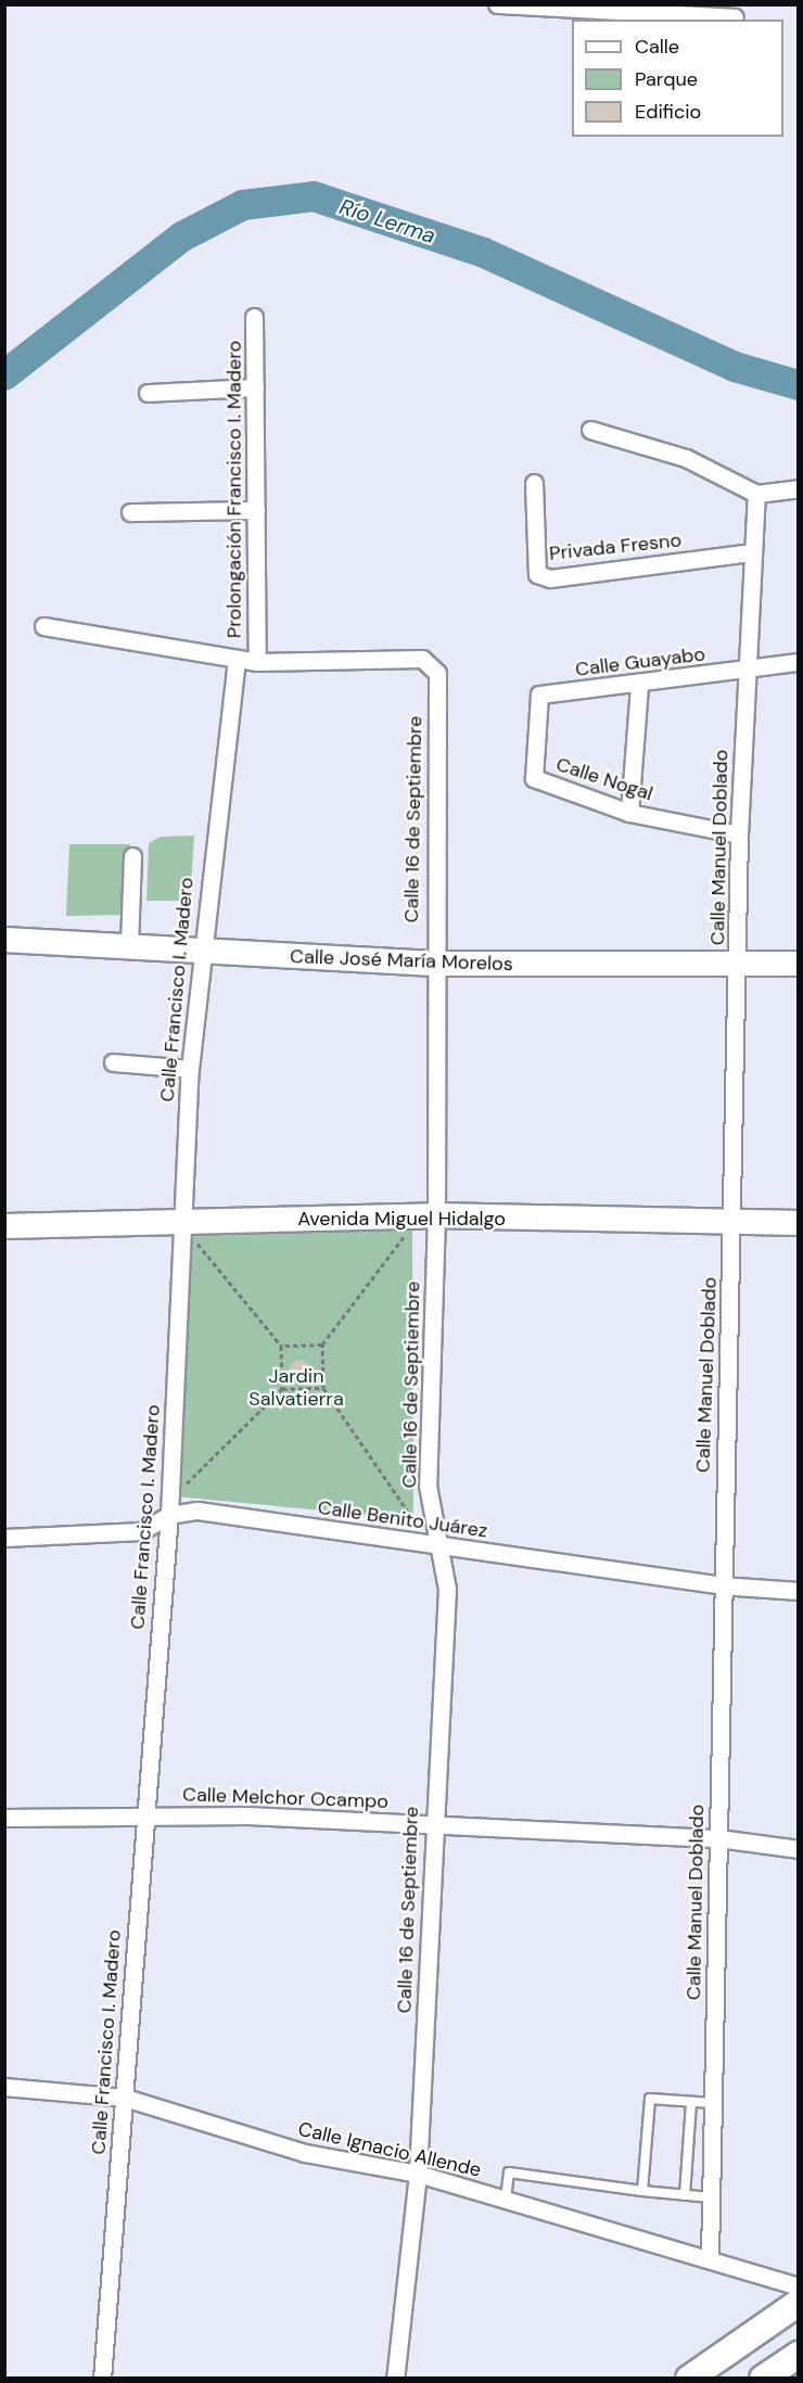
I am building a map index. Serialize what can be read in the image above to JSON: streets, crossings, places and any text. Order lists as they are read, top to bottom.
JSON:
{
  "streets": {
    "street": [
      "Prolongación Francisco I. Madero",
      "Privada Fresno",
      "Calle Guayabo",
      "Calle Nogal",
      "Calle 16 de Septiembre",
      "Calle Manuel Doblado",
      "Calle José María Morelos",
      "Calle Francisco I. Madero",
      "Avenida Miguel Hidalgo",
      "Calle Benito Juárez",
      "Calle Melchor Ocampo",
      "Calle Ignacio Allende"
    ]
  },
  "crossings": [
    ["Prolongación Francisco I. Madero", "Calle 16 de Septiembre"],
    ["Privada Fresno", "Calle Manuel Doblado"],
    ["Calle Guayabo", "Calle Nogal"],
    ["Calle Guayabo", "Calle Manuel Doblado"],
    ["Calle Nogal", "Calle Manuel Doblado"],
    ["Calle 16 de Septiembre", "Calle José María Morelos"],
    ["Calle 16 de Septiembre", "Avenida Miguel Hidalgo"],
    ["Calle 16 de Septiembre", "Calle Benito Juárez"],
    ["Calle 16 de Septiembre", "Calle Melchor Ocampo"],
    ["Calle 16 de Septiembre", "Calle Ignacio Allende"],
    ["Calle Manuel Doblado", "Calle José María Morelos"],
    ["Calle Manuel Doblado", "Avenida Miguel Hidalgo"],
    ["Calle Manuel Doblado", "Calle Benito Juárez"],
    ["Calle Manuel Doblado", "Calle Melchor Ocampo"],
    ["Calle Manuel Doblado", "Calle Ignacio Allende"],
    ["Calle José María Morelos", "Calle Francisco I. Madero"],
    ["Calle Francisco I. Madero", "Avenida Miguel Hidalgo"],
    ["Calle Francisco I. Madero", "Calle Benito Juárez"],
    ["Calle Francisco I. Madero", "Calle Melchor Ocampo"],
    ["Calle Francisco I. Madero", "Calle Ignacio Allende"]
  ],
  "water": ["Río Lerma"],
  "parks": ["Jardin Salvatierra"],
  "legend": ["Calle", "Parque", "Edificio"]
}
